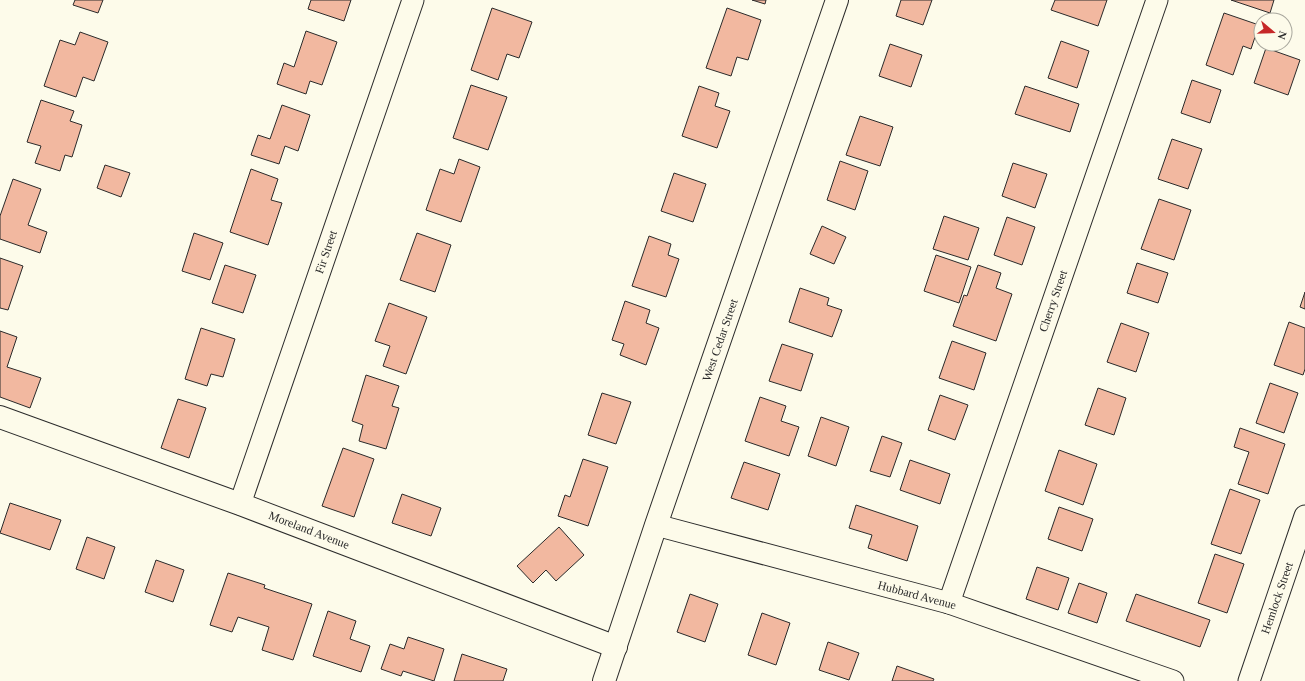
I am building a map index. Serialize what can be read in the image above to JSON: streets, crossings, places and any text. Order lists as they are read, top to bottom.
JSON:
{
  "streets": {
    "street": [
      "Fir Street",
      "Cherry Street",
      "West Cedar Street",
      "Moreland Avenue",
      "Hubbard Avenue",
      "Hemlock Street"
    ]
  },
  "crossings": [
    ["Fir Street", "Moreland Avenue"],
    ["Cherry Street", "Hubbard Avenue"],
    ["West Cedar Street", "Moreland Avenue"],
    ["West Cedar Street", "Hubbard Avenue"]
  ],
  "north": "right"
}
